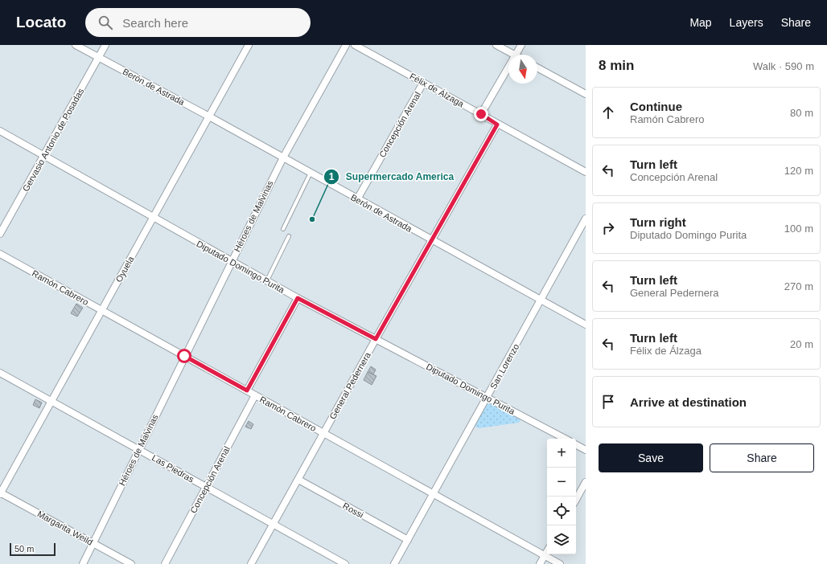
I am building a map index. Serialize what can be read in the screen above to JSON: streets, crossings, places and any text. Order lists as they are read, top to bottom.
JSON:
{
  "streets": {
    "street": [
      "Berón de Astrada",
      "Félix de Álzaga",
      "Concepción Arenal",
      "Gervasio Antonio de Posadas",
      "Héroes de Malvinas",
      "Diputado Domingo Purita",
      "Oyuela",
      "Ramón Cabrero",
      "San Lorenzo",
      "General Pedernera",
      "Las Piedras",
      "Rossi",
      "Margarita Weild"
    ]
  },
  "crossings": [
    ["Berón de Astrada", "Concepción Arenal"],
    ["Berón de Astrada", "Gervasio Antonio de Posadas"],
    ["Berón de Astrada", "Héroes de Malvinas"],
    ["Berón de Astrada", "Oyuela"],
    ["Berón de Astrada", "San Lorenzo"],
    ["Berón de Astrada", "General Pedernera"],
    ["Félix de Álzaga", "Concepción Arenal"],
    ["Félix de Álzaga", "General Pedernera"],
    ["Concepción Arenal", "Ramón Cabrero"],
    ["Concepción Arenal", "Las Piedras"],
    ["Gervasio Antonio de Posadas", "Diputado Domingo Purita"],
    ["Héroes de Malvinas", "Diputado Domingo Purita"],
    ["Héroes de Malvinas", "Ramón Cabrero"],
    ["Héroes de Malvinas", "Las Piedras"],
    ["Héroes de Malvinas", "Margarita Weild"],
    ["Diputado Domingo Purita", "Oyuela"],
    ["Diputado Domingo Purita", "San Lorenzo"],
    ["Diputado Domingo Purita", "General Pedernera"],
    ["Oyuela", "Ramón Cabrero"],
    ["Oyuela", "Las Piedras"],
    ["Oyuela", "Margarita Weild"],
    ["Ramón Cabrero", "San Lorenzo"],
    ["Ramón Cabrero", "General Pedernera"],
    ["San Lorenzo", "Rossi"],
    ["General Pedernera", "Las Piedras"],
    ["General Pedernera", "Rossi"]
  ],
  "places": ["Supermercado America"],
  "scale_bar": "50 m",
  "north": "bottom",
  "page": {
    "header": "Locato",
    "search": "Search here",
    "nav": ["Map", "Layers", "Share"],
    "heading": ["8 min", "Walk · 590 m"],
    "list": [
      ["Continue", "Ramón Cabrero", "80 m"],
      ["Turn left", "Concepción Arenal", "120 m"],
      ["Turn right", "Diputado Domingo Purita", "100 m"],
      ["Turn left", "General Pedernera", "270 m"],
      ["Turn left", "Félix de Álzaga", "20 m"],
      "Arrive at destination"
    ],
    "buttons": ["Save", "Share"],
    "map_buttons": ["+", "−"],
    "scale": "50 m"
  }
}
